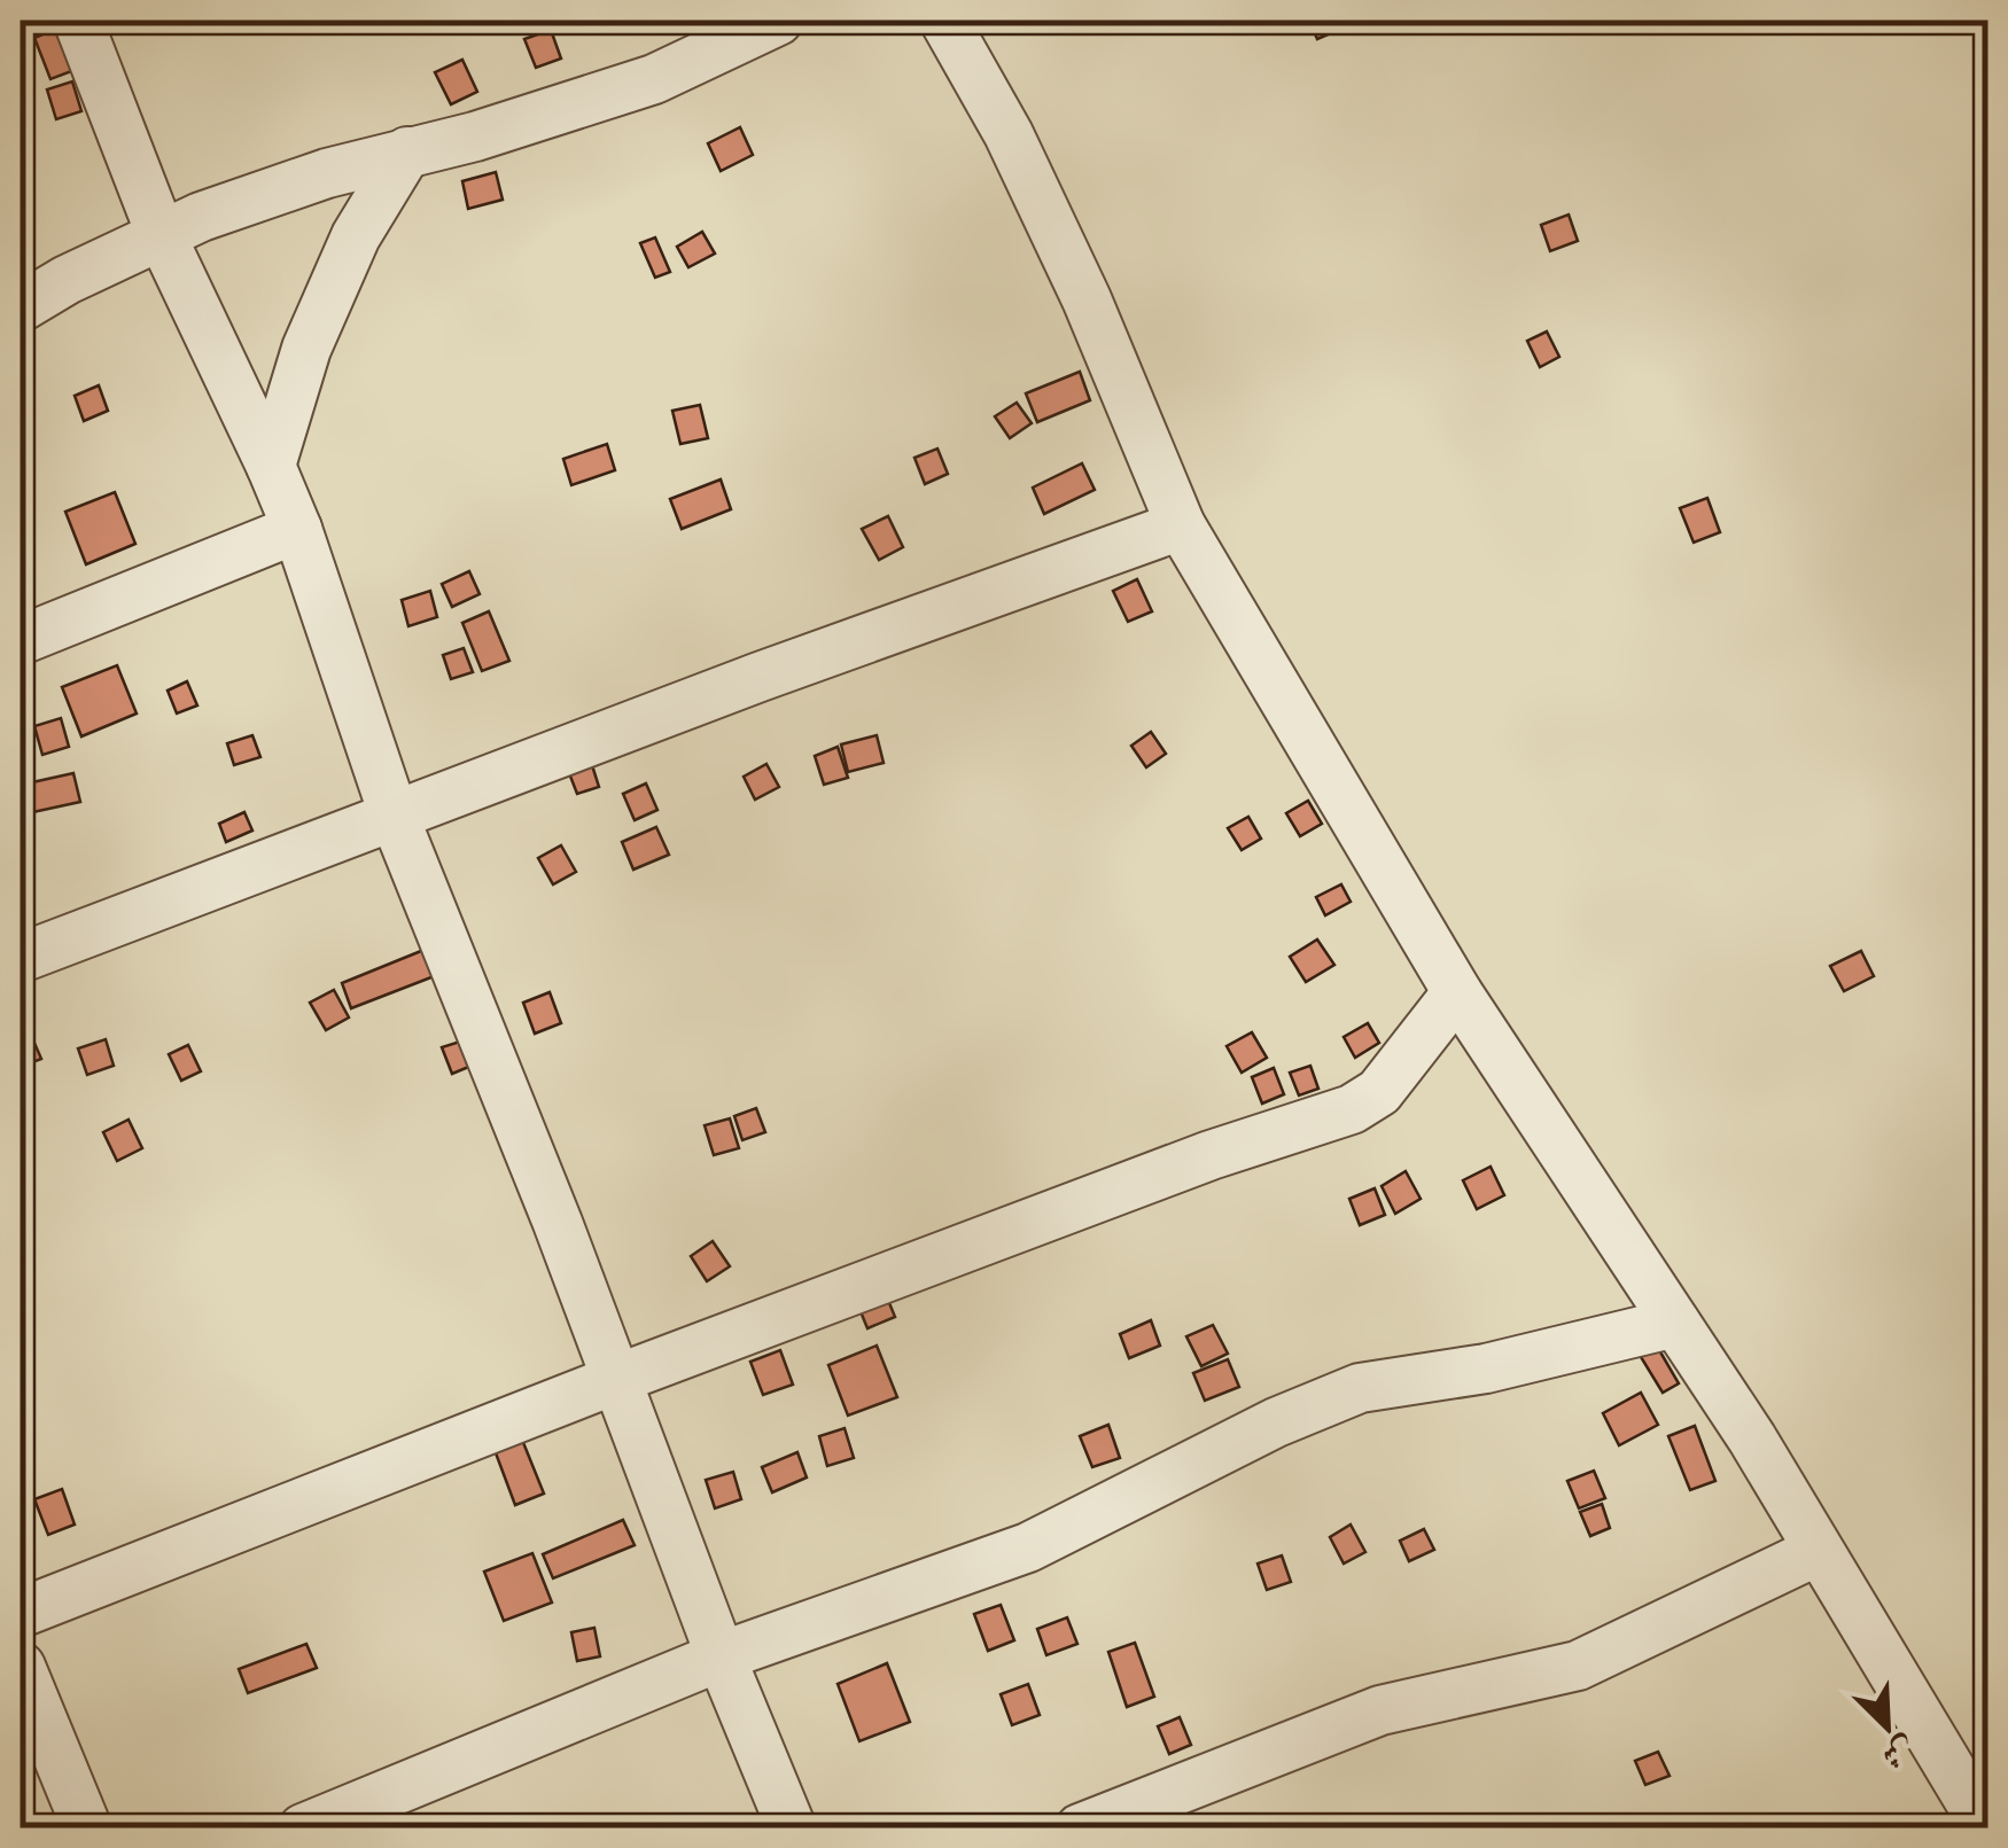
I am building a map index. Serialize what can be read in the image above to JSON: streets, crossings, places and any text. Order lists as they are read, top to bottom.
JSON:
{
  "north": "bottom right"
}
